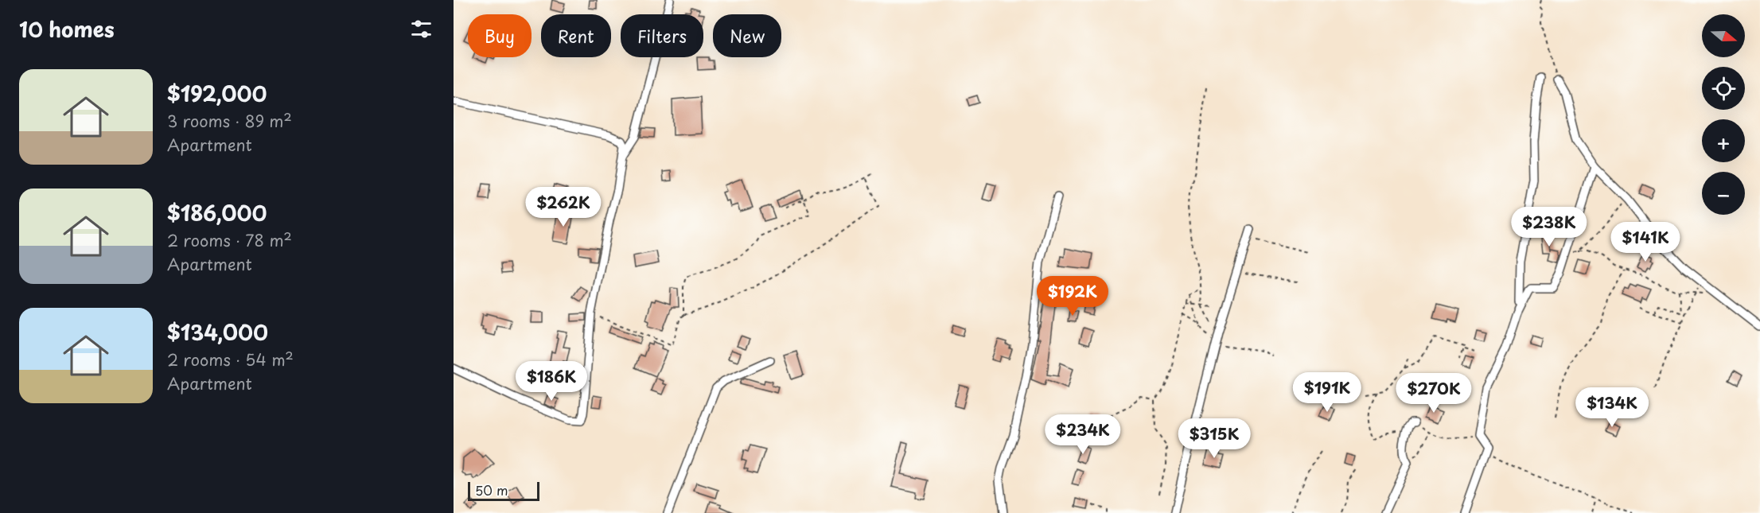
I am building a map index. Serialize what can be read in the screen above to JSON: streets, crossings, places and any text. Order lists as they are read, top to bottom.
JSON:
{
  "scale_bar": "50 m",
  "north": "right",
  "page": {
    "heading": "10 homes",
    "map_buttons": ["+", "−"],
    "chip": [
      "Buy",
      "Rent",
      "Filters",
      "New"
    ],
    "list": [
      {
        "name": "$192,000",
        "note": "3 rooms · 89 m² · Apartment"
      },
      {
        "name": "$186,000",
        "note": "2 rooms · 78 m² · Apartment"
      },
      {
        "name": "$134,000",
        "note": "2 rooms · 54 m² · Apartment"
      }
    ],
    "price": [
      "$262K",
      "$238K",
      "$141K",
      "$192K",
      "$186K",
      "$191K",
      "$270K",
      "$134K",
      "$234K",
      "$315K"
    ],
    "scale": "50 m"
  }
}
